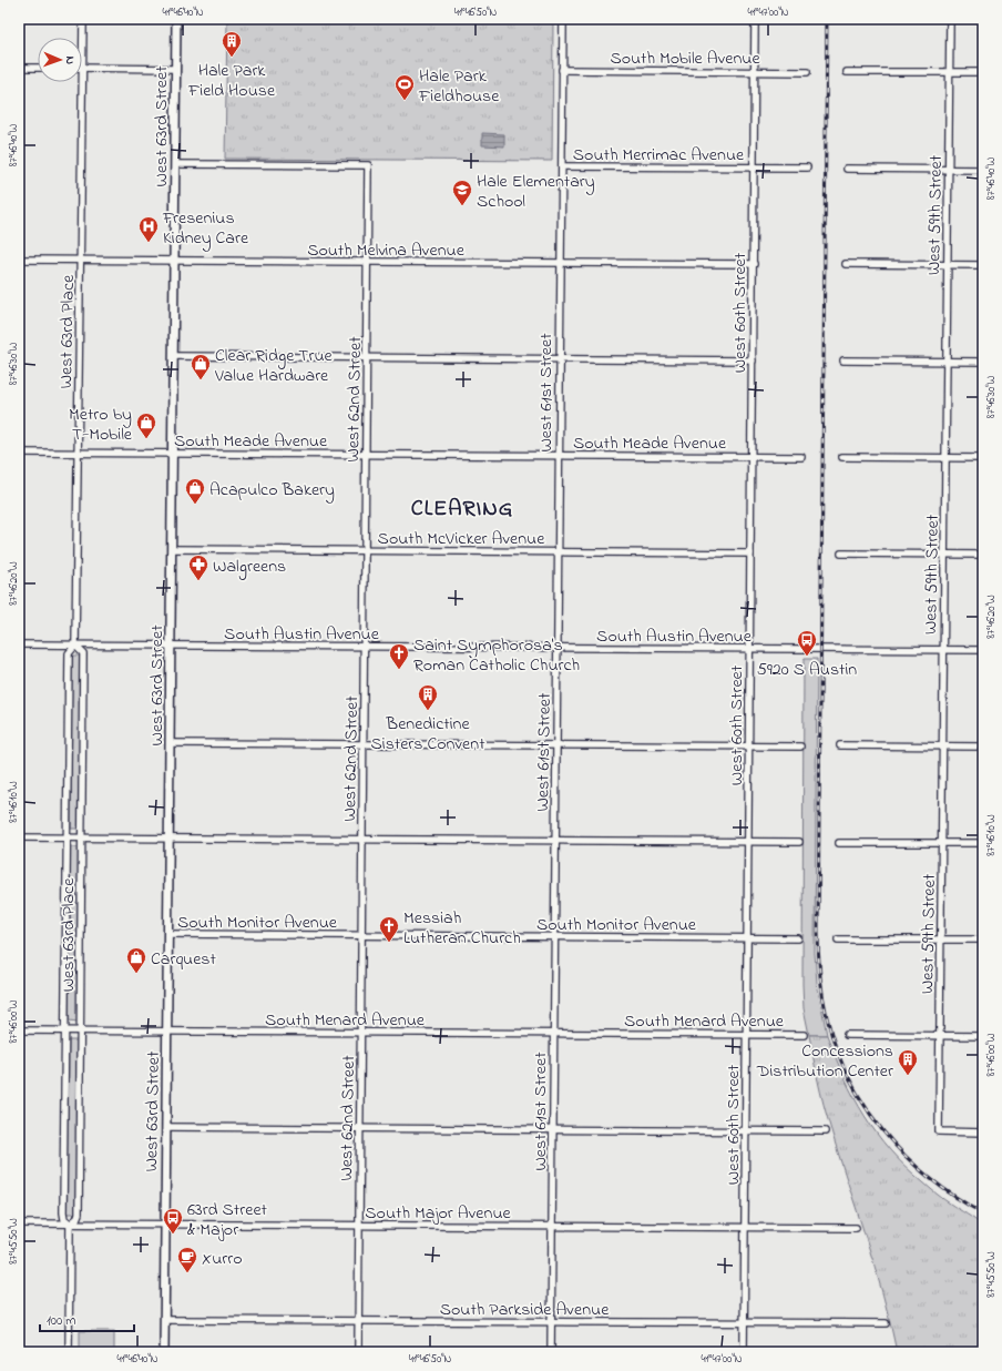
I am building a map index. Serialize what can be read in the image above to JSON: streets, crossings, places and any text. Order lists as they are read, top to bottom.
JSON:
{
  "streets": {
    "main road": ["West 63rd Street"],
    "street": [
      "South Mobile Avenue",
      "South Merrimac Avenue",
      "West 59th Street",
      "South Melvina Avenue",
      "West 60th Street",
      "West 63rd Place",
      "West 61st Street",
      "West 62nd Street",
      "South Meade Avenue",
      "South McVicker Avenue",
      "South Austin Avenue",
      "South Monitor Avenue",
      "South Menard Avenue",
      "South Major Avenue",
      "South Parkside Avenue"
    ]
  },
  "crossings": [
    ["South Mobile Avenue", "West 60th Street"],
    ["South Mobile Avenue", "West 61st Street"],
    ["West 63rd Street", "South Melvina Avenue"],
    ["West 63rd Street", "West 62nd Street"],
    ["West 63rd Street", "South Meade Avenue"],
    ["West 63rd Street", "South McVicker Avenue"],
    ["West 63rd Street", "South Austin Avenue"],
    ["West 63rd Street", "South Monitor Avenue"],
    ["West 63rd Street", "South Menard Avenue"],
    ["West 63rd Street", "South Major Avenue"],
    ["West 63rd Street", "South Parkside Avenue"],
    ["South Merrimac Avenue", "West 60th Street"],
    ["South Merrimac Avenue", "West 61st Street"],
    ["West 59th Street", "South Austin Avenue"],
    ["South Melvina Avenue", "West 60th Street"],
    ["South Melvina Avenue", "West 63rd Place"],
    ["South Melvina Avenue", "West 61st Street"],
    ["South Melvina Avenue", "West 62nd Street"],
    ["West 60th Street", "South Meade Avenue"],
    ["West 60th Street", "South McVicker Avenue"],
    ["West 60th Street", "South Austin Avenue"],
    ["West 60th Street", "South Monitor Avenue"],
    ["West 60th Street", "South Menard Avenue"],
    ["West 60th Street", "South Major Avenue"],
    ["West 60th Street", "South Parkside Avenue"],
    ["West 63rd Place", "South Meade Avenue"],
    ["West 63rd Place", "South Austin Avenue"],
    ["West 63rd Place", "South Menard Avenue"],
    ["West 63rd Place", "South Major Avenue"],
    ["West 61st Street", "South Meade Avenue"],
    ["West 61st Street", "South McVicker Avenue"],
    ["West 61st Street", "South Austin Avenue"],
    ["West 61st Street", "South Monitor Avenue"],
    ["West 61st Street", "South Menard Avenue"],
    ["West 61st Street", "South Major Avenue"],
    ["West 61st Street", "South Parkside Avenue"],
    ["West 62nd Street", "South Meade Avenue"],
    ["West 62nd Street", "South McVicker Avenue"],
    ["West 62nd Street", "South Austin Avenue"],
    ["West 62nd Street", "South Monitor Avenue"],
    ["West 62nd Street", "South Menard Avenue"],
    ["West 62nd Street", "South Major Avenue"],
    ["West 62nd Street", "South Parkside Avenue"]
  ],
  "districts": ["CLEARING"],
  "places": {
    "building": ["Hale Park Field House", "Benedictine Sisters Convent", "Concessions Distribution Center"],
    "sports": ["Hale Park Fieldhouse"],
    "school or university": ["Hale Elementary School"],
    "hospital": ["Fresenius Kidney Care"],
    "shop": [
      "Clear Ridge True Value Hardware",
      "Metro by T-Mobile",
      "Acapulco Bakery",
      "Carquest"
    ],
    "pharmacy": ["Walgreens"],
    "bus stop": ["5920 S Austin", "63rd Street & Major"],
    "church": ["Saint Symphorosa's Roman Catholic Church", "Messiah Lutheran Church"],
    "cafe": ["Xurro"]
  },
  "scale_bar": "100 m",
  "north": "right",
  "coordinates": [
    "41°46'40\"N",
    "41°46'50\"N",
    "41°47'00\"N",
    "87°46'40\"W",
    "87°46'30\"W",
    "87°46'20\"W",
    "87°46'10\"W",
    "87°46'00\"W",
    "87°45'50\"W"
  ]
}
